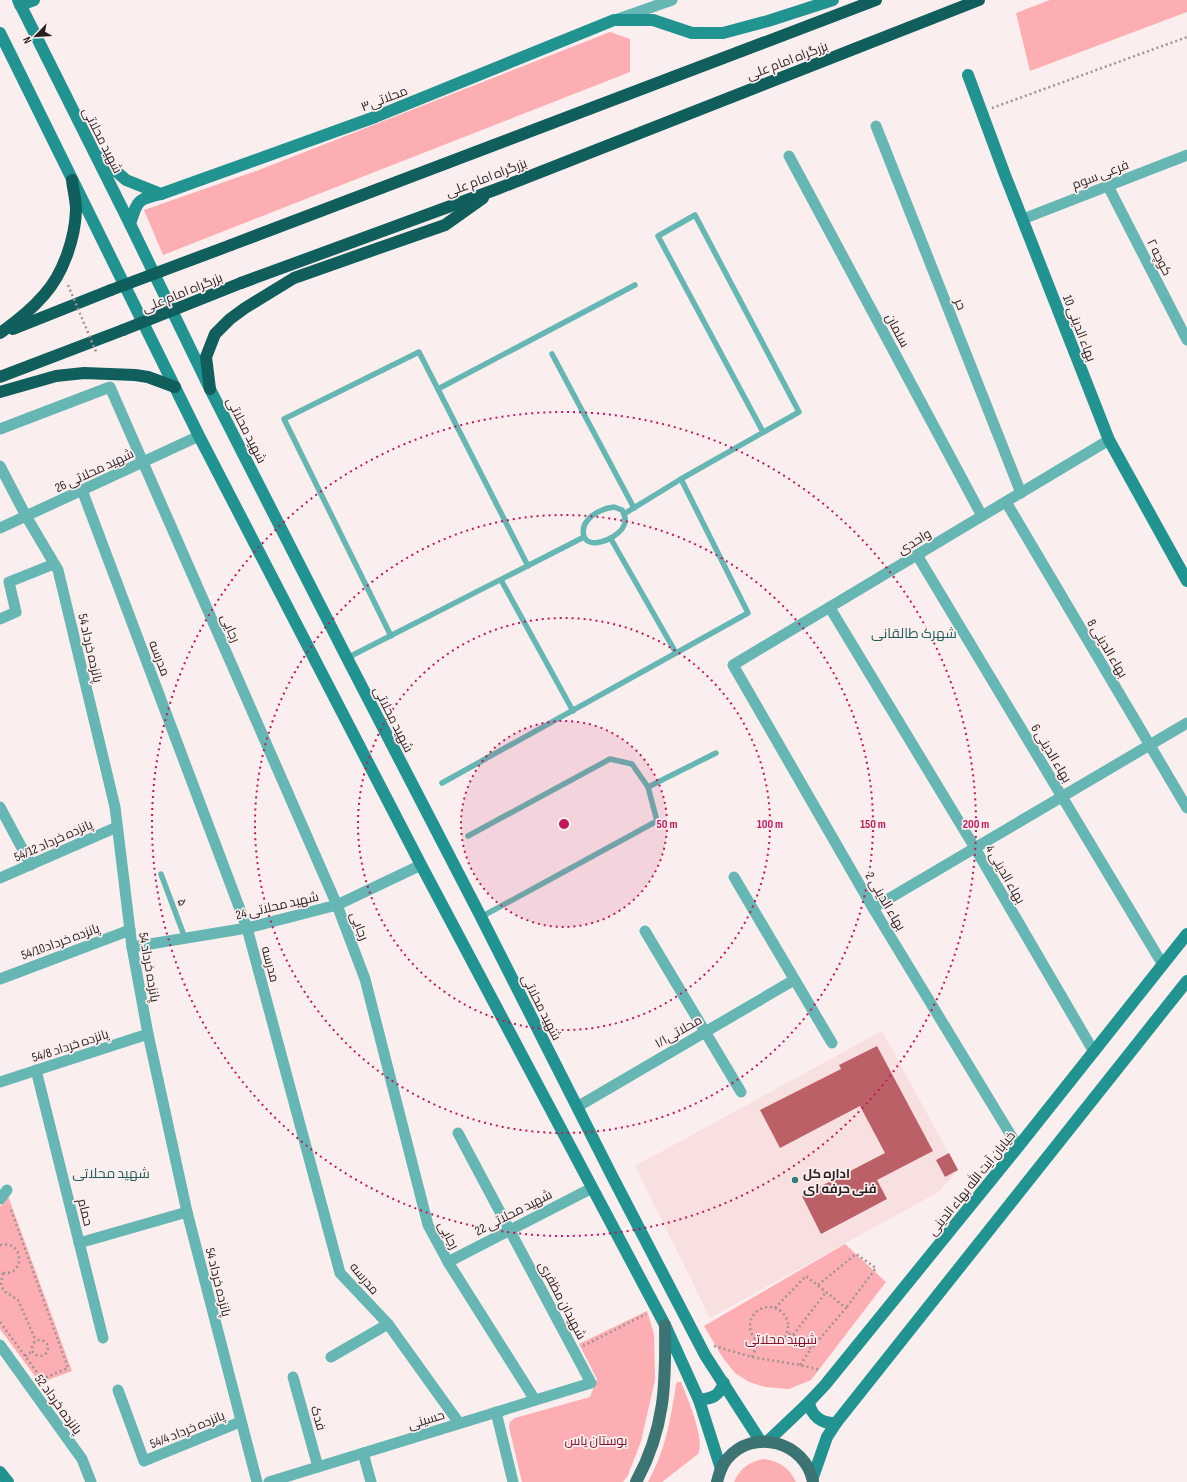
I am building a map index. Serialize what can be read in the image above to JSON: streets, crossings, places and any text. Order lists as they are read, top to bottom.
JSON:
{
  "streets": {
    "highway": ["بزرگراه امام علی"],
    "main road": [
      "محلاتی۳",
      "شهید محلاتی",
      "بهاء الدینی 10",
      "خیابان آیت الله بهاء الدینی"
    ],
    "street": [
      "فرعی سوم",
      "کوچه ۲",
      "حر",
      "سلمان",
      "شهید محلاتی 26",
      "واحدی",
      "رجایی",
      "پانزده خرداد 54",
      "بهاء الدینی 8",
      "مدرسه",
      "بهاء الدینی 6",
      "پانزده خرداد 54/12",
      "بهاء الدینی 4",
      "بهاء الدینی 2",
      "شهید محلاتی 24",
      "پانزده خرداد54/10",
      "محلاتی۱/۱",
      "پانزده خرداد 54/8",
      "حمام",
      "شهید محلاتی 22",
      "شهیدان مظفری",
      "پانزده خرداد 52",
      "فدک",
      "حسینی",
      "پانزده خرداد 54/4"
    ],
    "lane": ["۵"]
  },
  "crossings": [
    ["محلاتی۳", "شهید محلاتی"],
    ["شهید محلاتی", "محلاتی۱/۱"],
    ["شهید محلاتی", "خیابان آیت الله بهاء الدینی"],
    ["فرعی سوم", "کوچه ۲"],
    ["فرعی سوم", "بهاء الدینی 10"],
    ["حر", "واحدی"],
    ["بهاء الدینی 10", "واحدی"],
    ["سلمان", "واحدی"],
    ["شهید محلاتی 26", "رجایی"],
    ["شهید محلاتی 26", "پانزده خرداد 54"],
    ["شهید محلاتی 26", "مدرسه"],
    ["واحدی", "بهاء الدینی 8"],
    ["واحدی", "بهاء الدینی 6"],
    ["واحدی", "بهاء الدینی 4"],
    ["واحدی", "بهاء الدینی 2"],
    ["رجایی", "شهید محلاتی 24"],
    ["رجایی", "شهید محلاتی 22"],
    ["رجایی", "حسینی"],
    ["پانزده خرداد 54", "پانزده خرداد 54/12"],
    ["پانزده خرداد 54", "شهید محلاتی 24"],
    ["پانزده خرداد 54", "پانزده خرداد54/10"],
    ["پانزده خرداد 54", "پانزده خرداد 54/8"],
    ["پانزده خرداد 54", "پانزده خرداد 54/4"],
    ["مدرسه", "شهید محلاتی 24"],
    ["مدرسه", "حسینی"],
    ["بهاء الدینی 6", "خیابان آیت الله بهاء الدینی"],
    ["بهاء الدینی 4", "خیابان آیت الله بهاء الدینی"],
    ["بهاء الدینی 2", "خیابان آیت الله بهاء الدینی"],
    ["۵", "شهید محلاتی 24"],
    ["پانزده خرداد 54/8", "حمام"],
    ["شهید محلاتی 22", "شهیدان مظفری"],
    ["شهیدان مظفری", "حسینی"],
    ["فدک", "حسینی"]
  ],
  "districts": ["شهرک طالقانی", "شهید محلاتی"],
  "parks": ["شهید محلاتی", "بوستان یاس"],
  "places": ["اداره کل فنی حرفه ای"],
  "north": "bottom left",
  "rings": [
    "50 m",
    "100 m",
    "150 m",
    "200 m"
  ]
}
